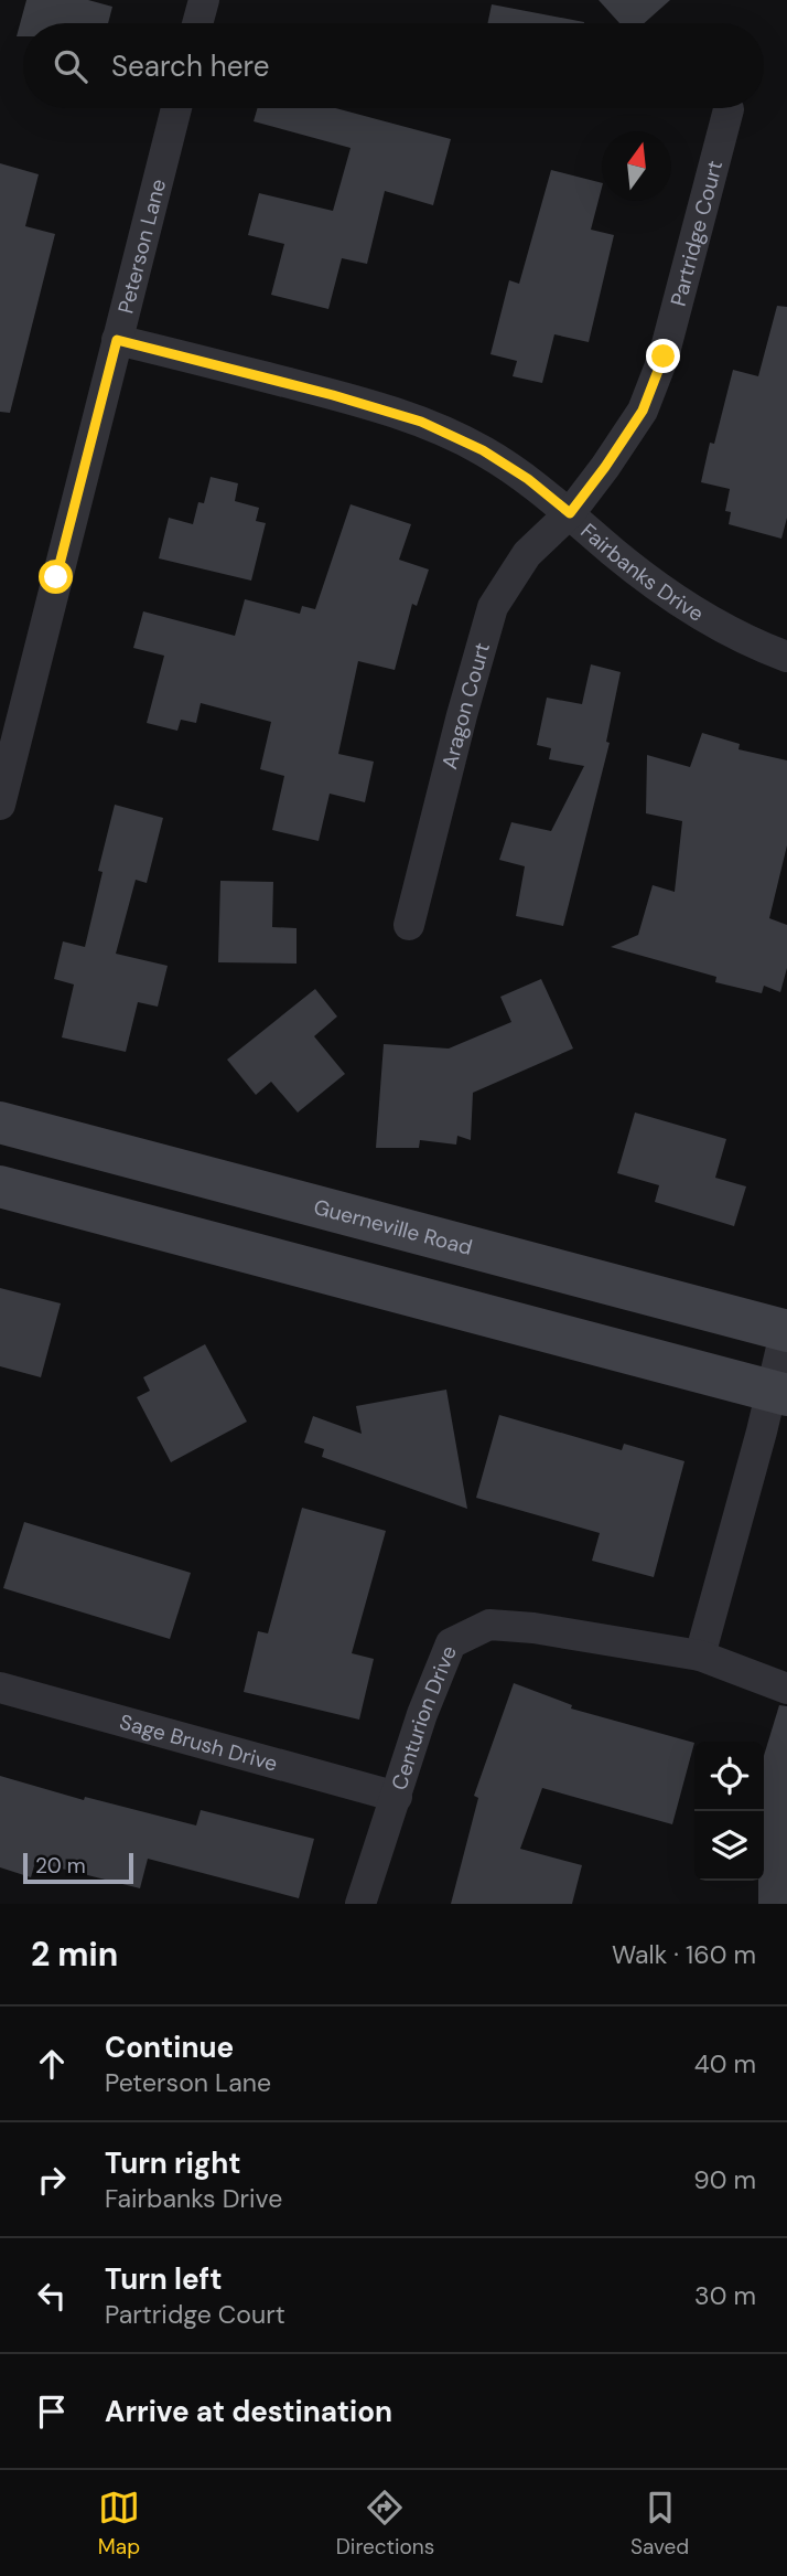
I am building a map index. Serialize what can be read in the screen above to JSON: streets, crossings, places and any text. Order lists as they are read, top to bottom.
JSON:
{
  "streets": {
    "main road": ["Guerneville Road"],
    "street": [
      "Partridge Court",
      "Peterson Lane",
      "Fairbanks Drive",
      "Aragon Court",
      "Centurion Drive",
      "Sage Brush Drive"
    ]
  },
  "crossings": [
    ["Partridge Court", "Fairbanks Drive"],
    ["Partridge Court", "Aragon Court"],
    ["Peterson Lane", "Fairbanks Drive"],
    ["Fairbanks Drive", "Aragon Court"],
    ["Centurion Drive", "Sage Brush Drive"]
  ],
  "scale_bar": "20 m",
  "north": "top",
  "page": {
    "search": "Search here",
    "scale": "20 m",
    "heading": ["2 min", "Walk · 160 m"],
    "list": [
      ["Continue", "Peterson Lane", "40 m"],
      ["Turn right", "Fairbanks Drive", "90 m"],
      ["Turn left", "Partridge Court", "30 m"],
      "Arrive at destination"
    ],
    "nav": ["Map", "Directions", "Saved"]
  }
}
